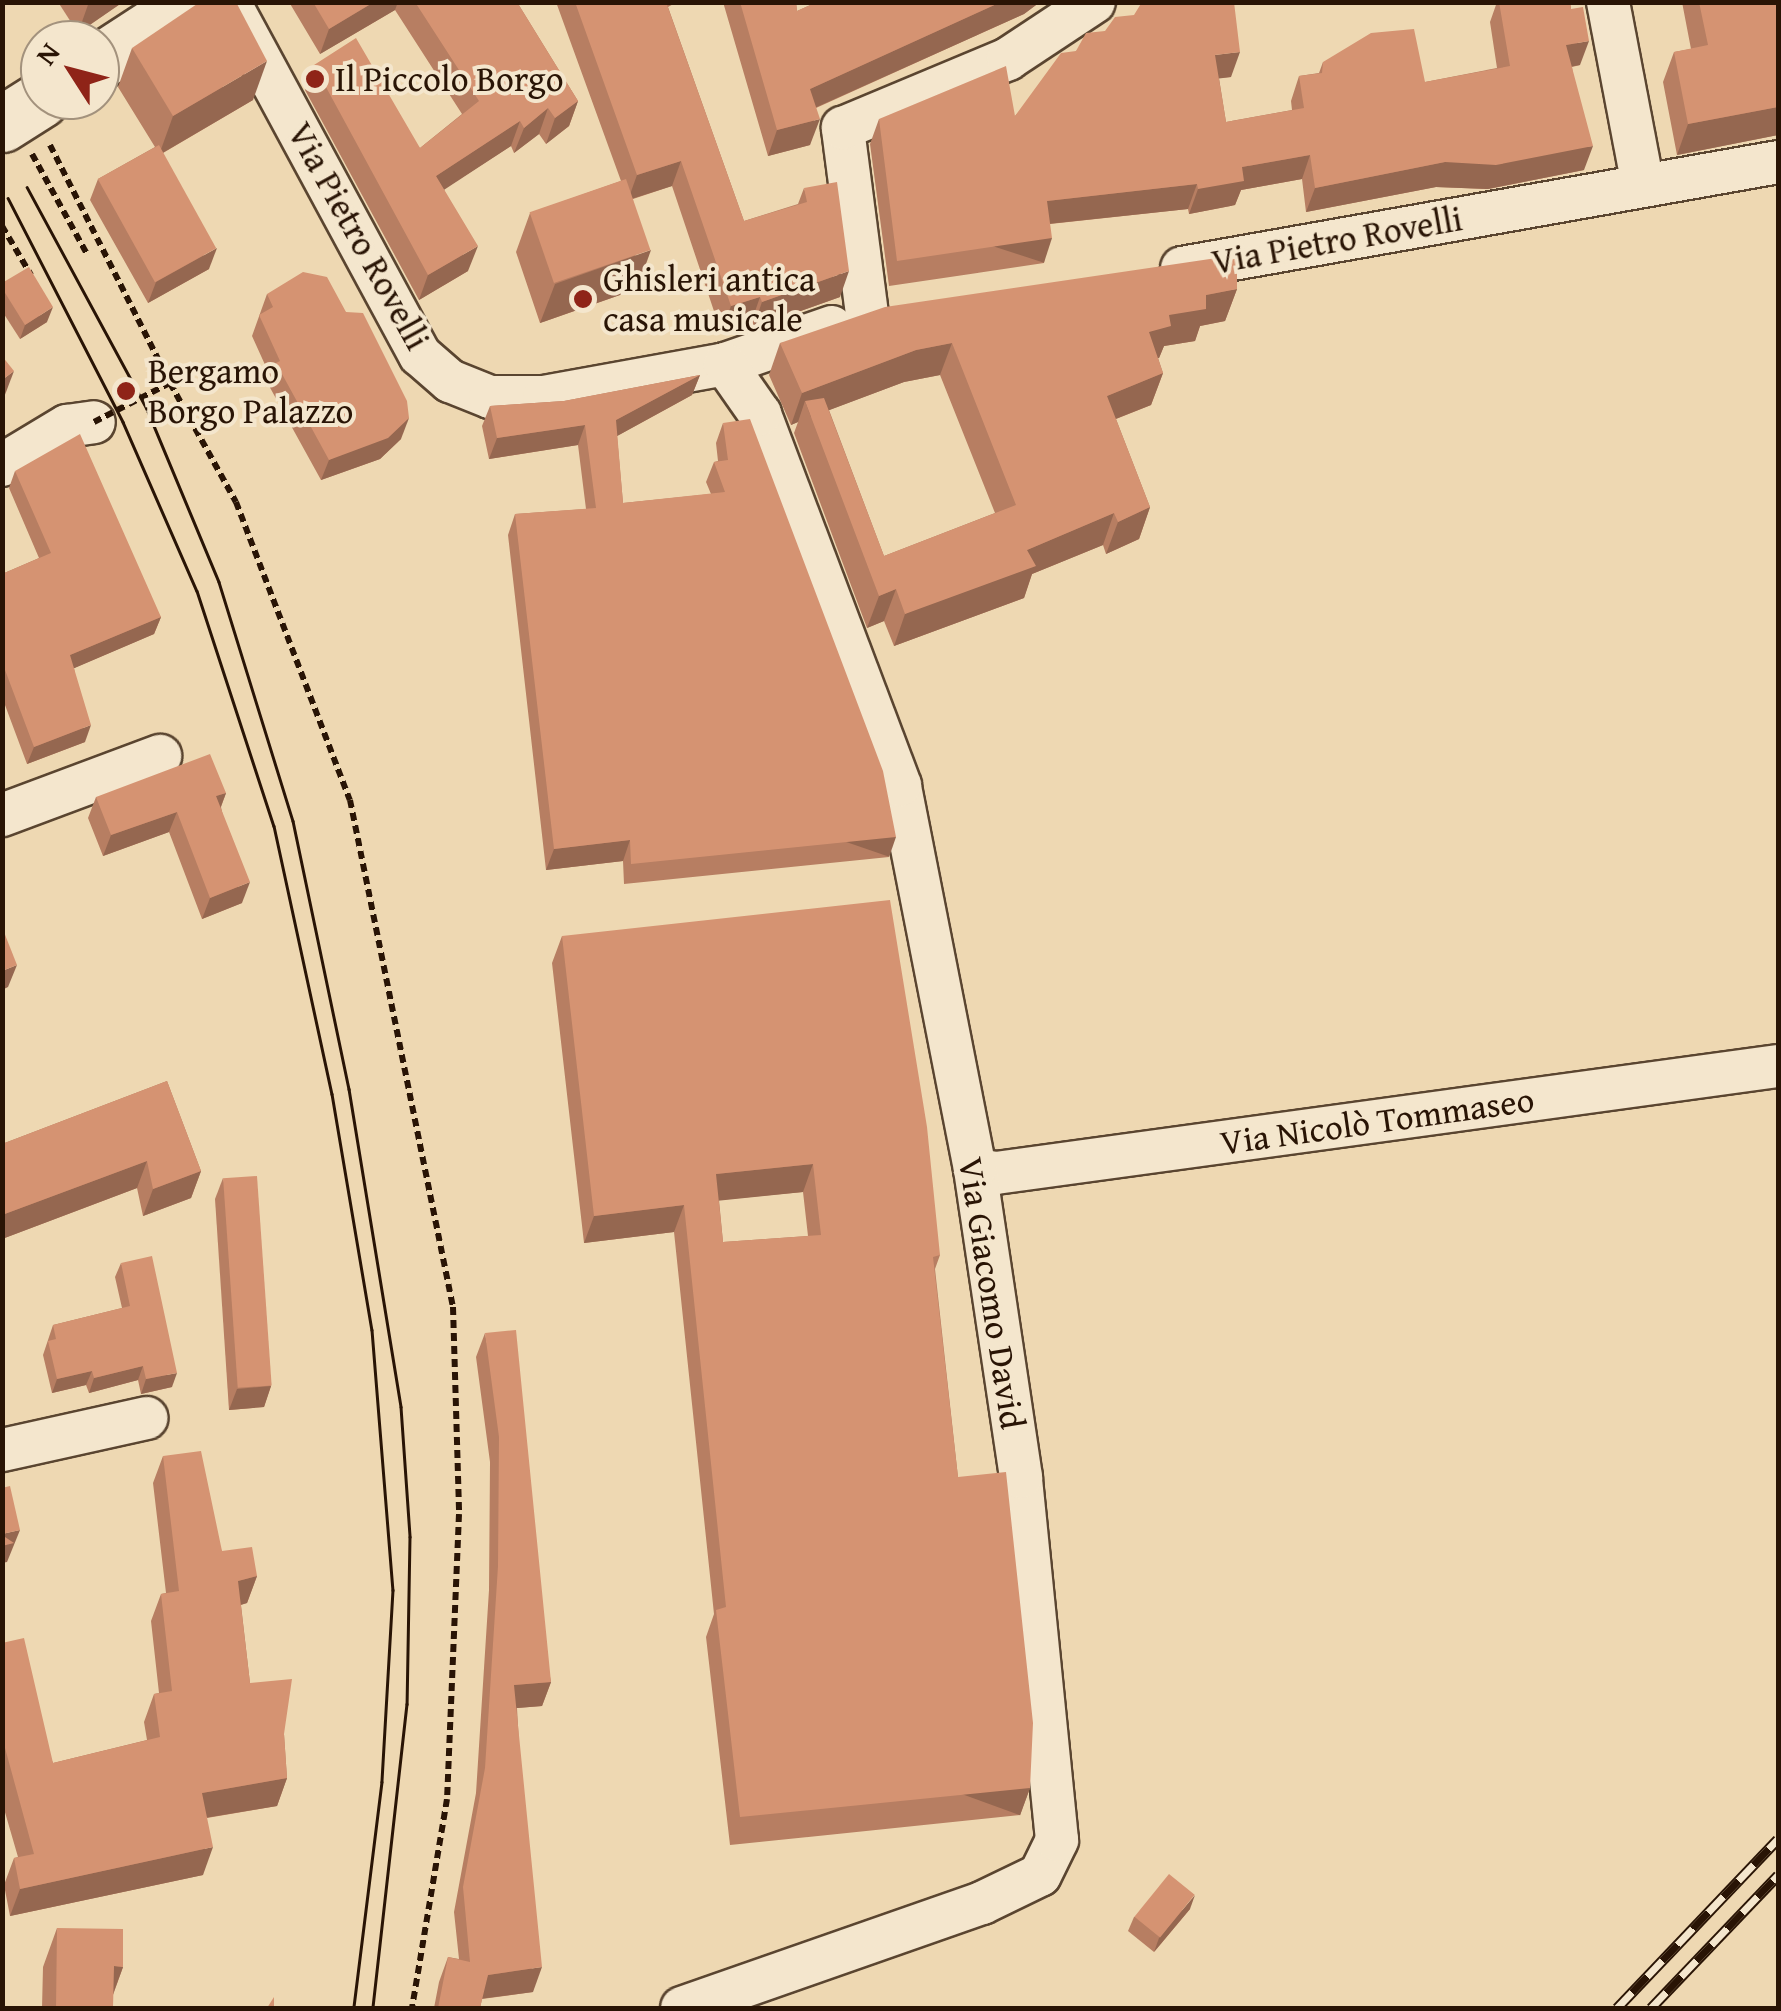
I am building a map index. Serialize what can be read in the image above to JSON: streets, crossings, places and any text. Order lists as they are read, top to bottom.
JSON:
{
  "streets": {
    "street": ["Via Pietro Rovelli", "Via Nicolò Tommaseo", "Via Giacomo David"]
  },
  "crossings": [
    ["Via Pietro Rovelli", "Via Giacomo David"],
    ["Via Nicolò Tommaseo", "Via Giacomo David"]
  ],
  "places": ["Il Piccolo Borgo", "Ghisleri antica casa musicale", "Bergamo Borgo Palazzo"],
  "north": "top left"
}
